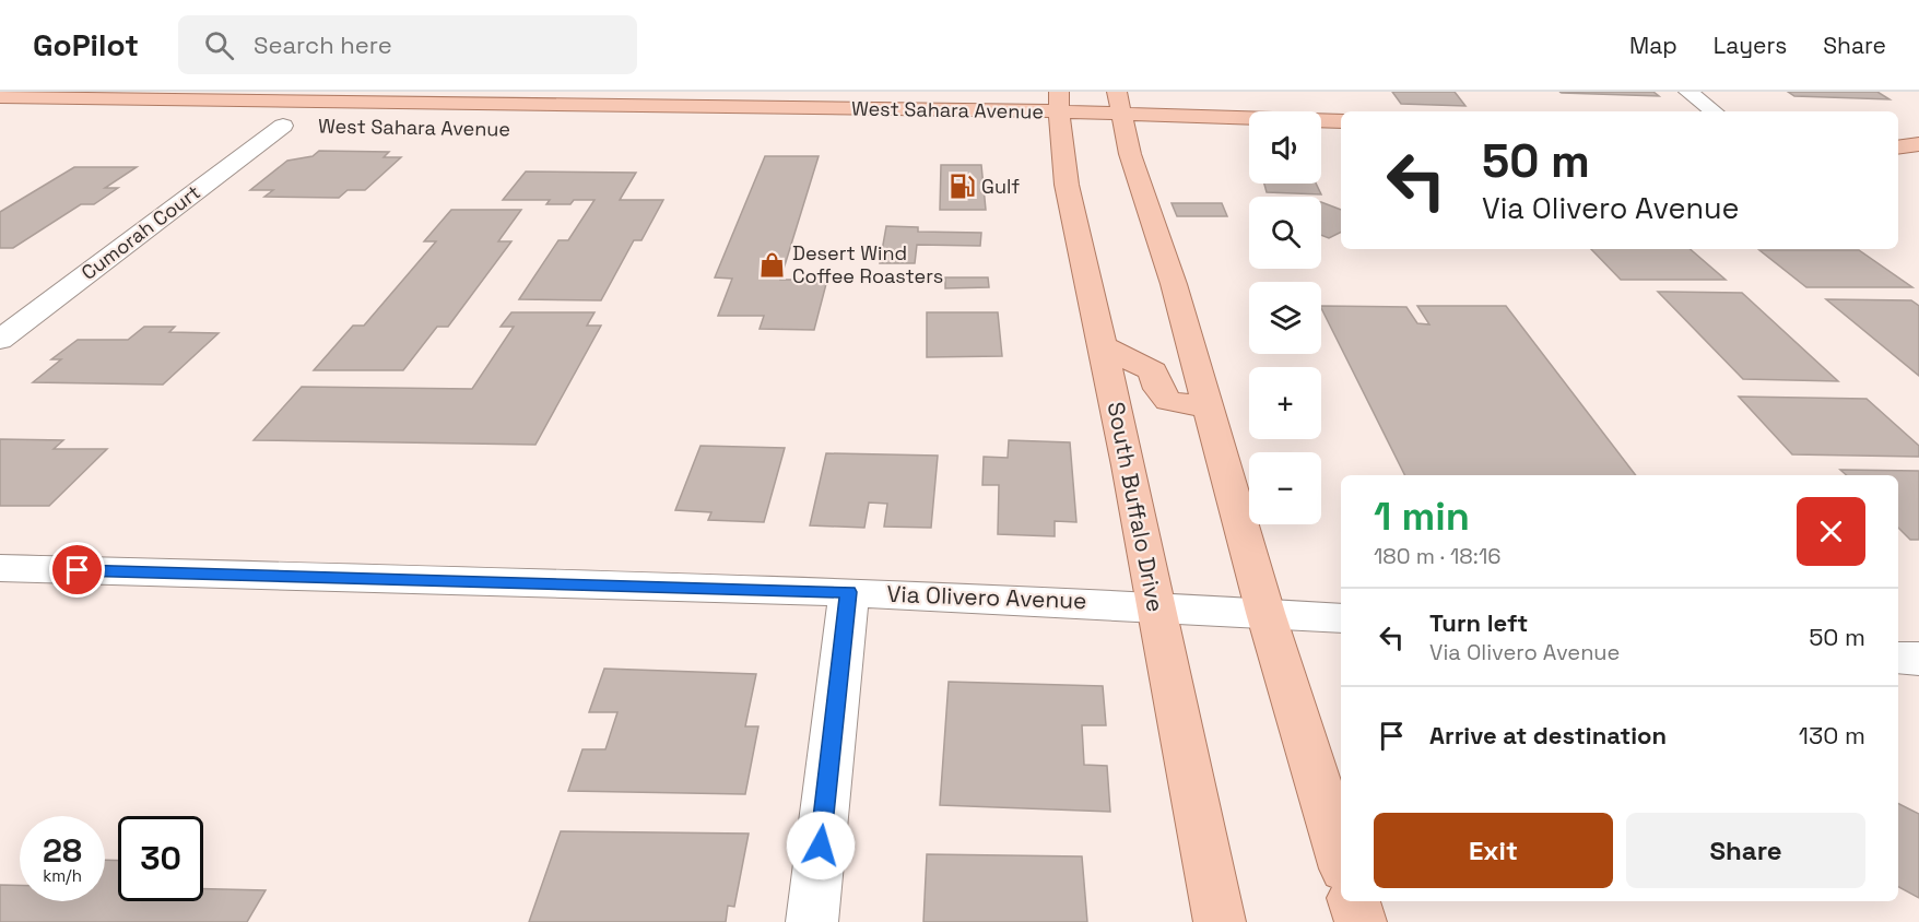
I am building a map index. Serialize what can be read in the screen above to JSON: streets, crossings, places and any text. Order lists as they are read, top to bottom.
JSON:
{
  "streets": {
    "main road": ["West Sahara Avenue", "South Buffalo Drive"],
    "street": ["Cumorah Court", "Via Olivero Avenue"]
  },
  "crossings": [
    ["West Sahara Avenue", "Cumorah Court"],
    ["West Sahara Avenue", "South Buffalo Drive"],
    ["South Buffalo Drive", "Via Olivero Avenue"]
  ],
  "places": {
    "fuel station": ["Gulf"],
    "shop": ["Desert Wind Coffee Roasters"]
  },
  "page": {
    "header": "GoPilot",
    "search": "Search here",
    "nav": ["Map", "Layers", "Share"],
    "map_buttons": ["+", "−"],
    "turn": ["50 m", "Via Olivero Avenue"],
    "heading": ["1 min", "180 m · 18:16"],
    "list": [
      {
        "name": "Turn left",
        "note": "Via Olivero Avenue",
        "value": "50 m"
      },
      {
        "name": "Arrive at destination",
        "value": "130 m"
      }
    ],
    "buttons": ["Exit", "Share"],
    "speed": "28 km/h",
    "limit": "30"
  }
}
